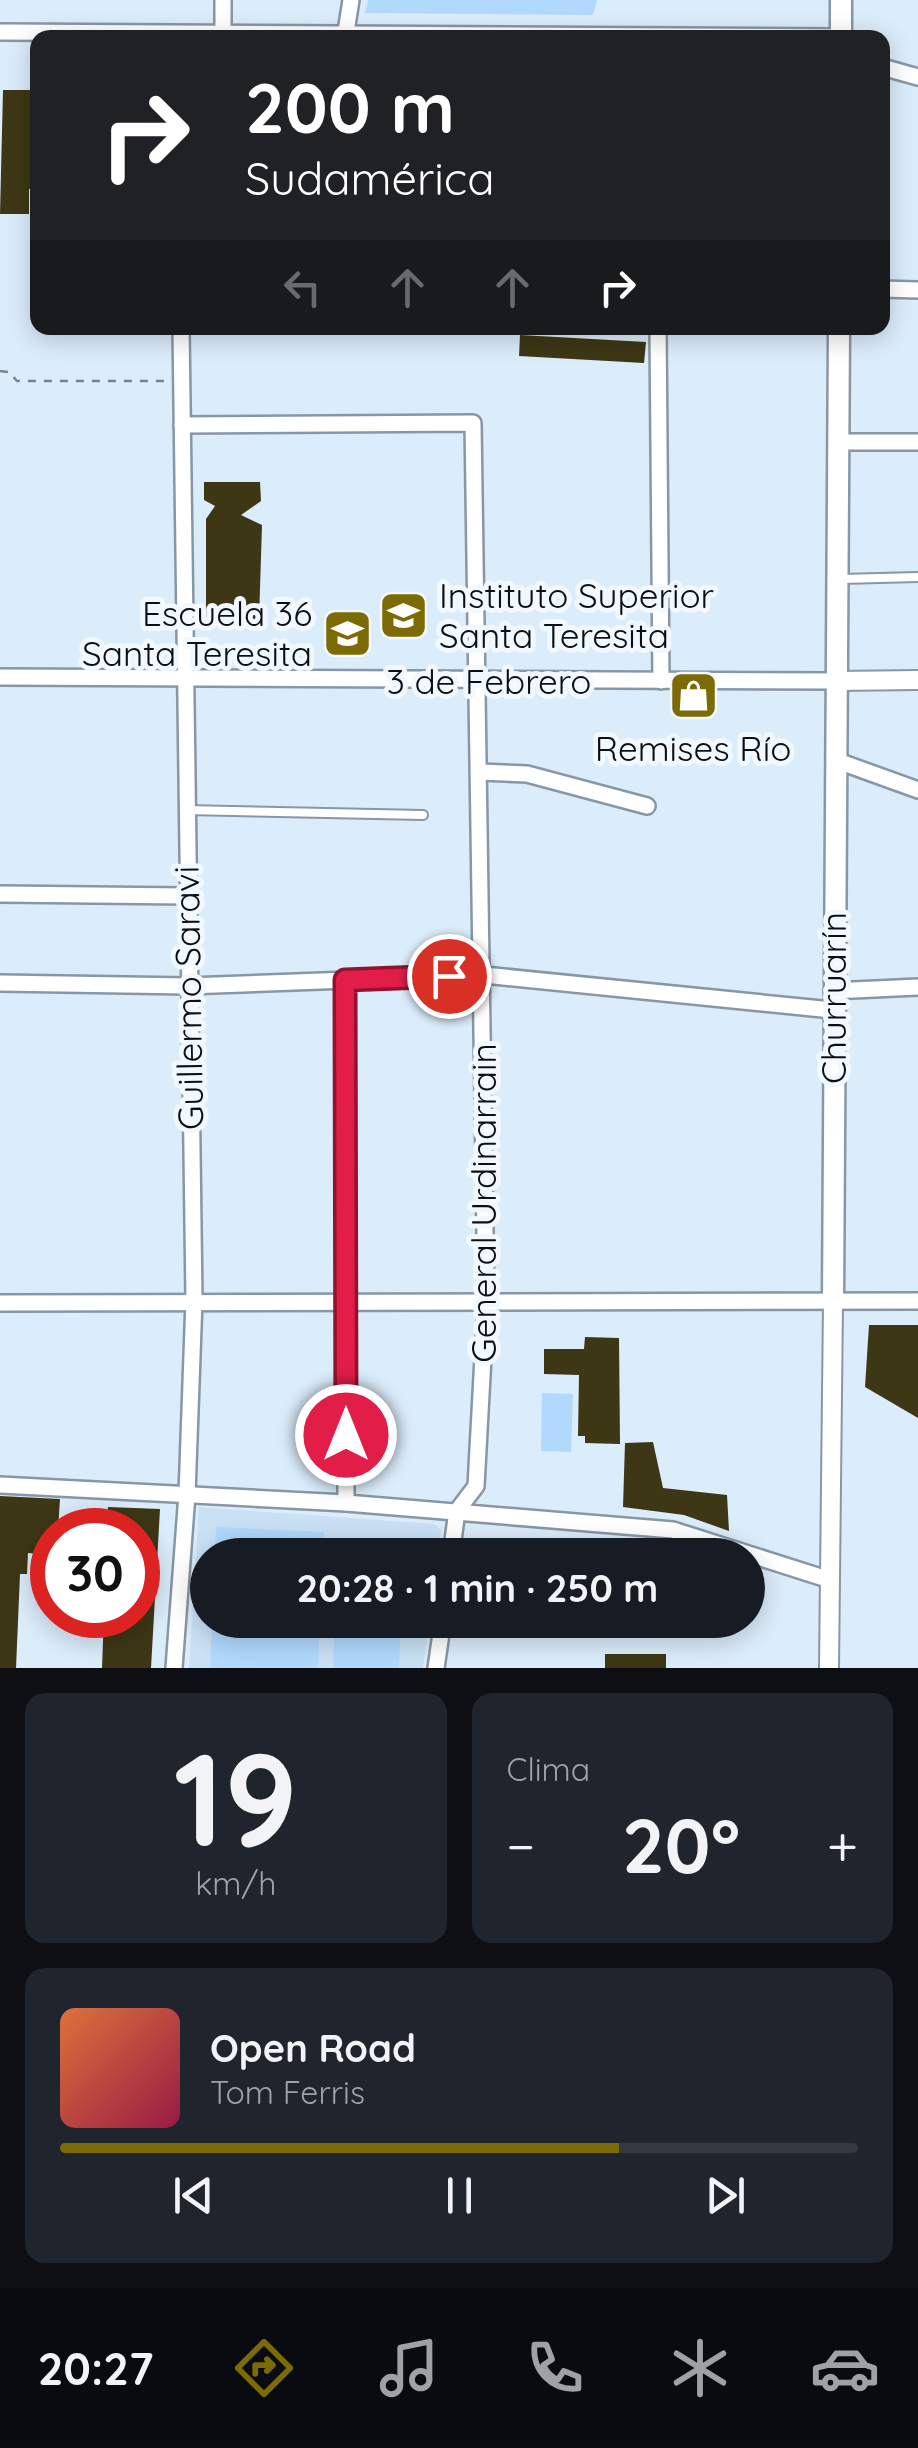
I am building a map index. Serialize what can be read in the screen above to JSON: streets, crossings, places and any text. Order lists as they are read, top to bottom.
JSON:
{
  "streets": {
    "main road": ["Churruarín"],
    "street": ["3 de Febrero", "Guillermo Saravi", "General Urdinarrain"]
  },
  "crossings": [
    ["3 de Febrero", "Guillermo Saravi"],
    ["3 de Febrero", "Churruarín"],
    ["3 de Febrero", "General Urdinarrain"],
    ["Guillermo Saravi", "General Urdinarrain"]
  ],
  "places": {
    "school or university": ["Instituto Superior Santa Teresita", "Escuela 36 Santa Teresita"],
    "shop": ["Remises Río"]
  },
  "page": {
    "turn": ["200 m", "Sudamérica"],
    "limit": "30",
    "trip": "20:28 · 1 min · 250 m",
    "tile": [
      ["19", "km/h"],
      "Clima"
    ],
    "heat": ["−", "20°", "+"],
    "song": ["Open Road", "Tom Ferris"],
    "tabs": "20:27"
  }
}
